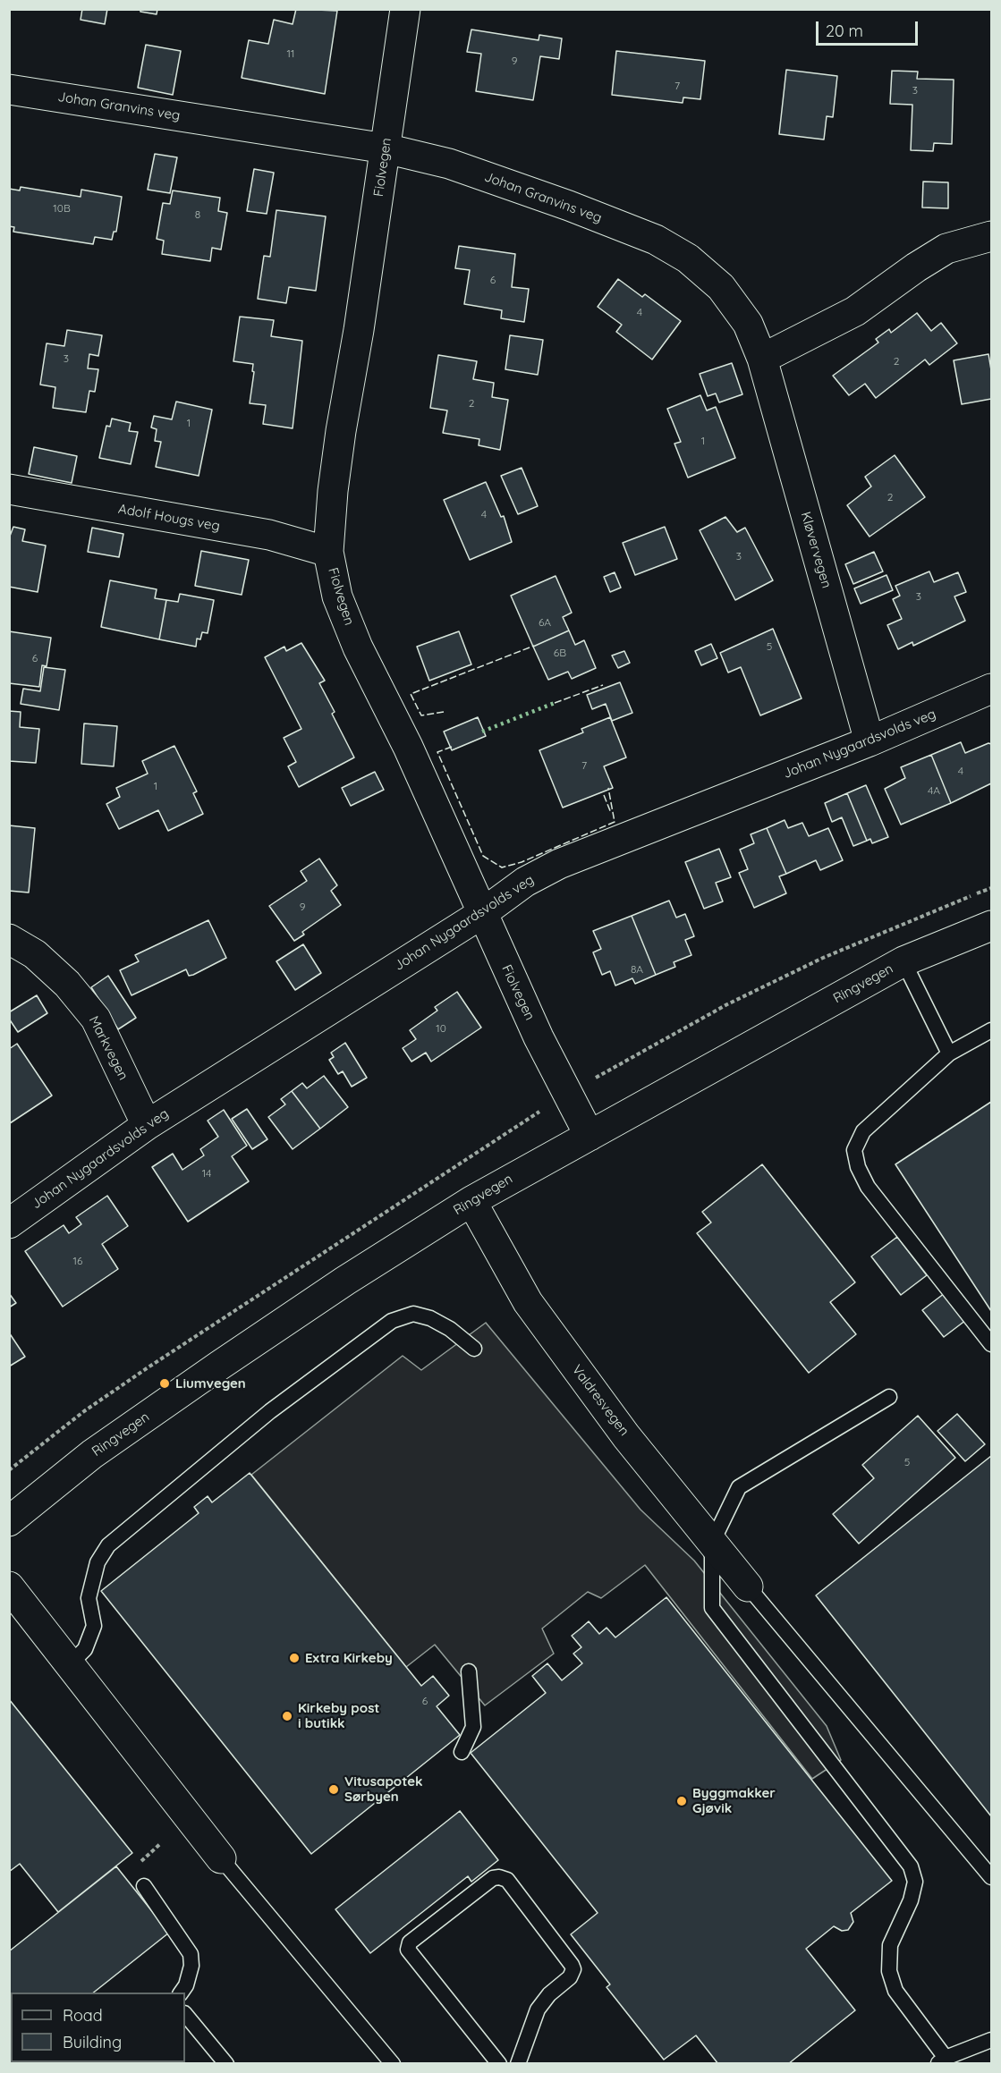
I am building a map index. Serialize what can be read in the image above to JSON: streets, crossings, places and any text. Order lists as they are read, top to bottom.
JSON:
{
  "streets": {
    "street": [
      "Johan Granvins veg",
      "Fiolvegen",
      "Adolf Hougs veg",
      "Kløvervegen",
      "Johan Nygaardsvolds veg",
      "Ringvegen",
      "Markvegen",
      "Valdresvegen"
    ]
  },
  "crossings": [
    ["Johan Granvins veg", "Fiolvegen"],
    ["Johan Granvins veg", "Kløvervegen"],
    ["Fiolvegen", "Adolf Hougs veg"],
    ["Fiolvegen", "Johan Nygaardsvolds veg"],
    ["Fiolvegen", "Ringvegen"],
    ["Kløvervegen", "Johan Nygaardsvolds veg"],
    ["Johan Nygaardsvolds veg", "Markvegen"],
    ["Ringvegen", "Valdresvegen"]
  ],
  "places": [
    "Liumvegen",
    "Extra Kirkeby",
    "Kirkeby post i butikk",
    "Vitusapotek Sørbyen",
    "Byggmakker Gjøvik"
  ],
  "house_numbers": [
    "11",
    "9",
    "7",
    "3",
    "10B",
    "8",
    "6",
    "4",
    "3",
    "2",
    "2",
    "1",
    "1",
    "2",
    "4",
    "3",
    "3",
    "6A",
    "5",
    "6B",
    "6",
    "7",
    "4",
    "1",
    "4A",
    "9",
    "8A",
    "10",
    "14",
    "16",
    "5",
    "6"
  ],
  "legend": ["Road", "Building"],
  "scale_bar": "20 m"
}
